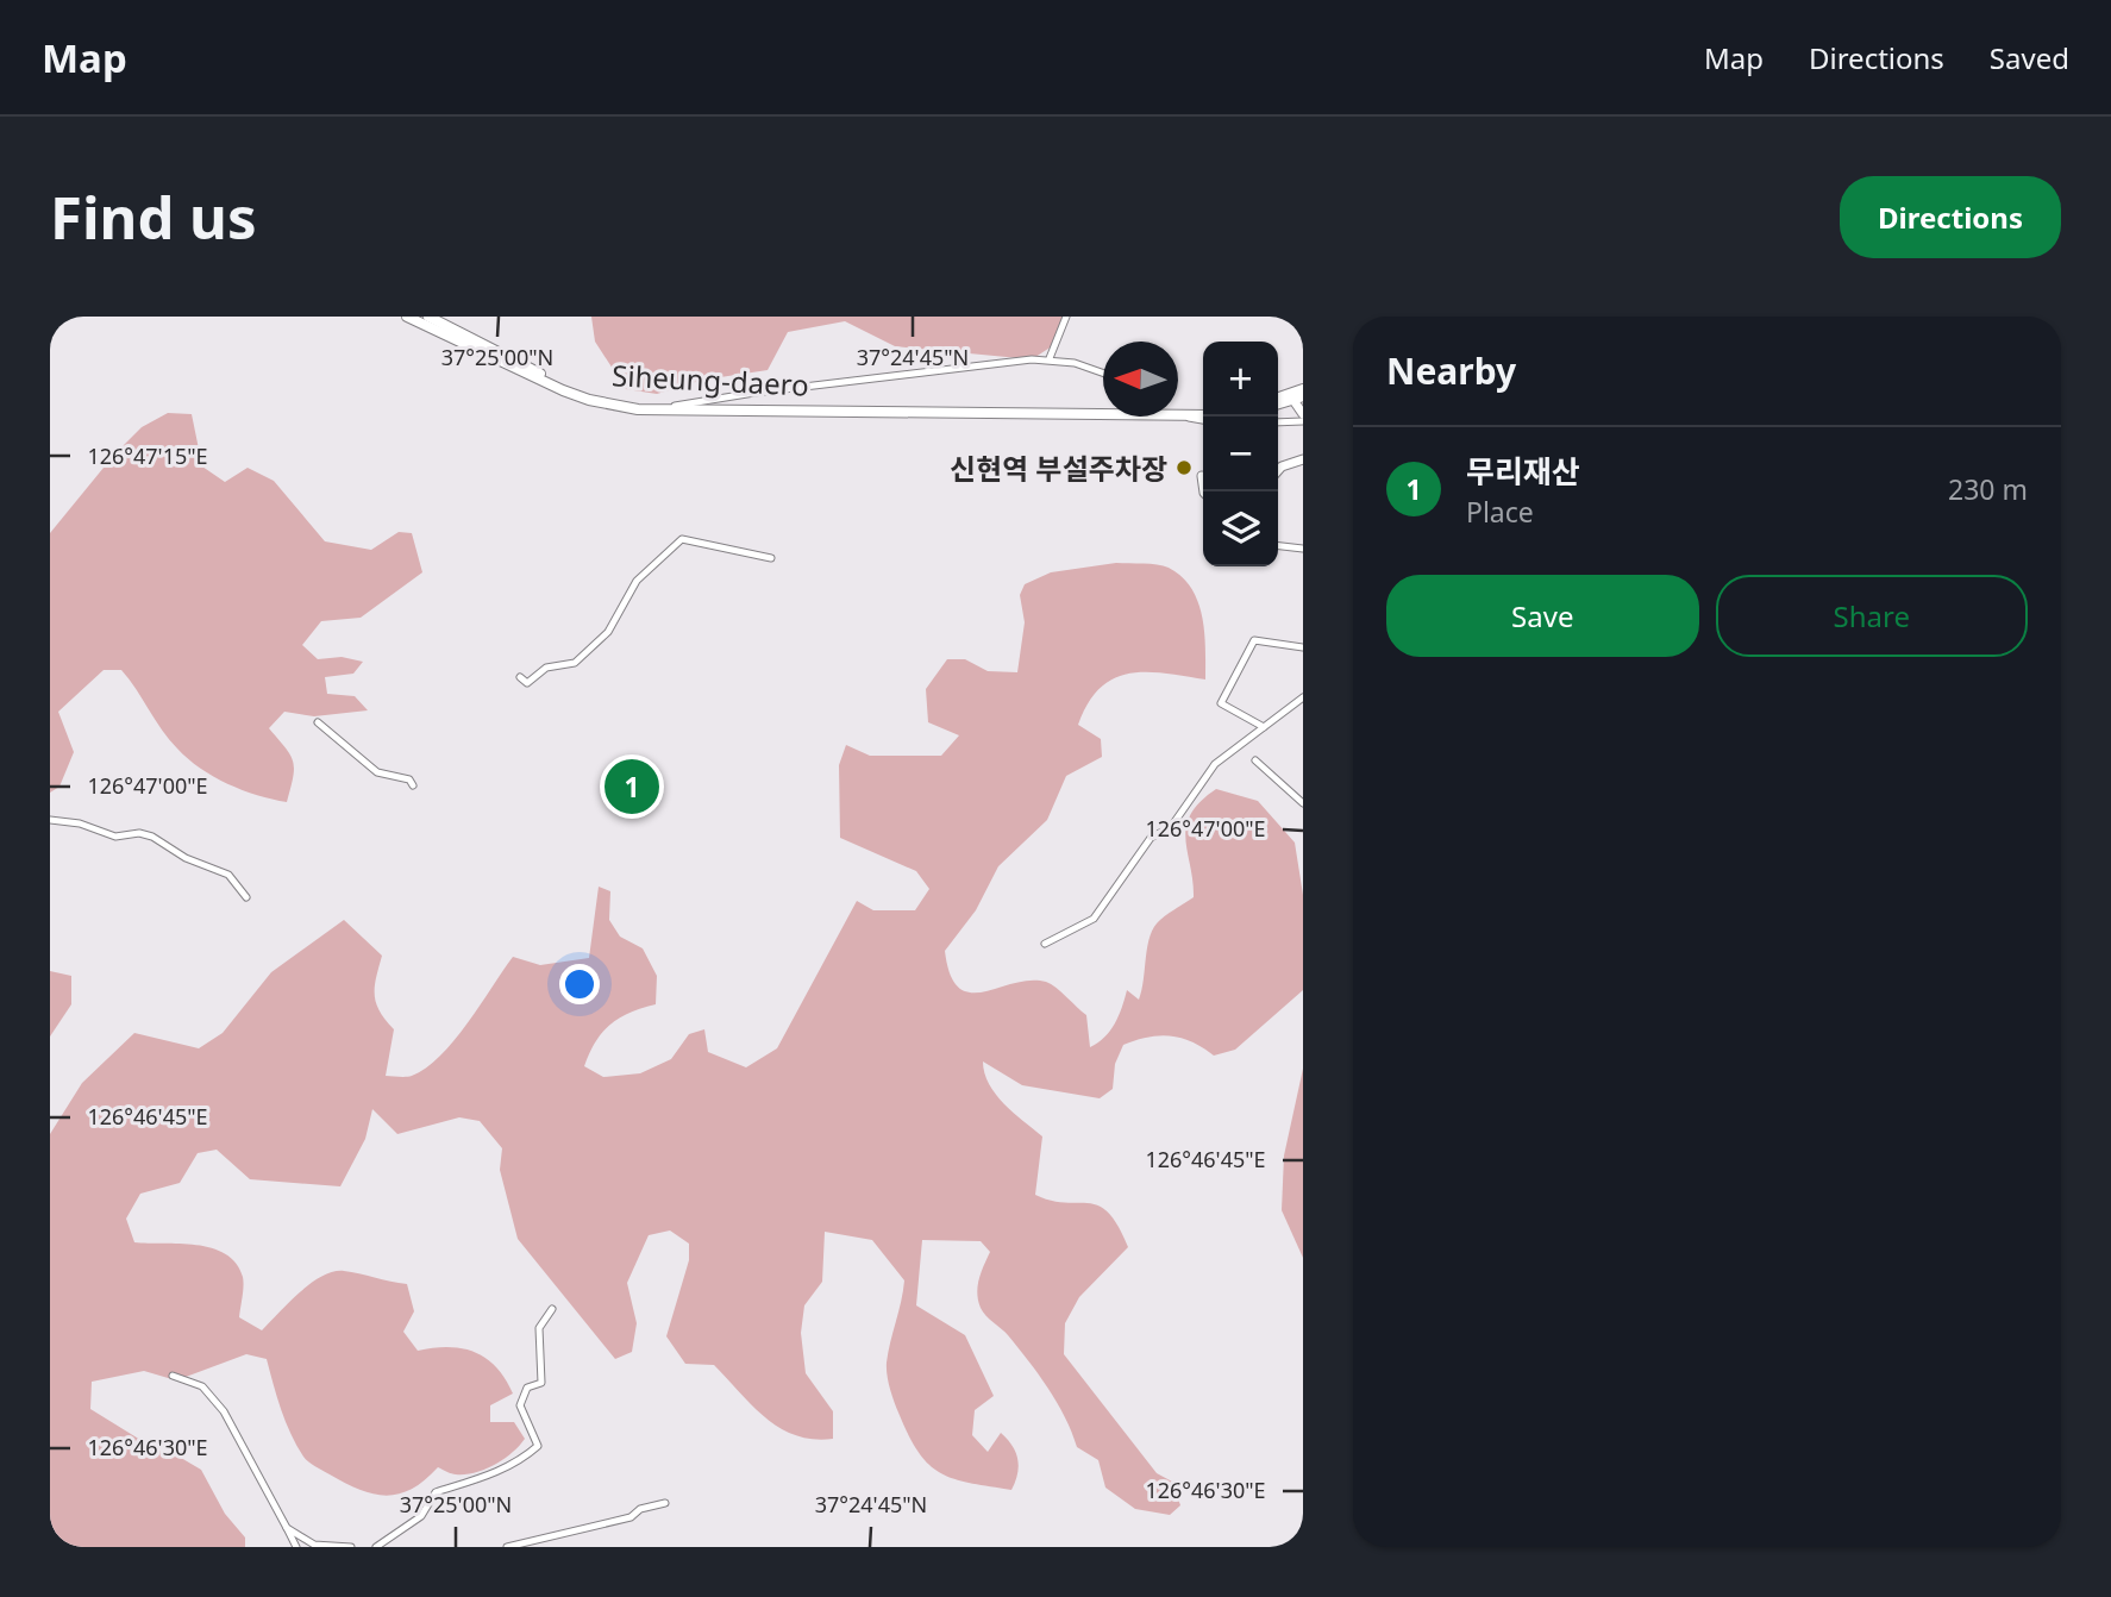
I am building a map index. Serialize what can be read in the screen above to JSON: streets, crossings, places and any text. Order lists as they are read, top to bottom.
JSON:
{
  "streets": {
    "main road": ["Siheung-daero"]
  },
  "places": ["신현역 부설주차장"],
  "north": "left",
  "page": {
    "header": "Map",
    "nav": ["Map", "Directions", "Saved"],
    "buttons": [
      "Directions",
      ["Save", "Share"]
    ],
    "title": "Find us",
    "heading": "Nearby",
    "map_buttons": ["+", "−"],
    "list": [
      {
        "mark": "1",
        "name": "무리재산",
        "note": "Place",
        "value": "230 m"
      }
    ],
    "pins": "1"
  },
  "coordinates": [
    "37°25'00\"N",
    "37°24'45\"N",
    "126°47'15\"E",
    "126°47'00\"E",
    "126°46'45\"E",
    "126°46'30\"E"
  ]
}
